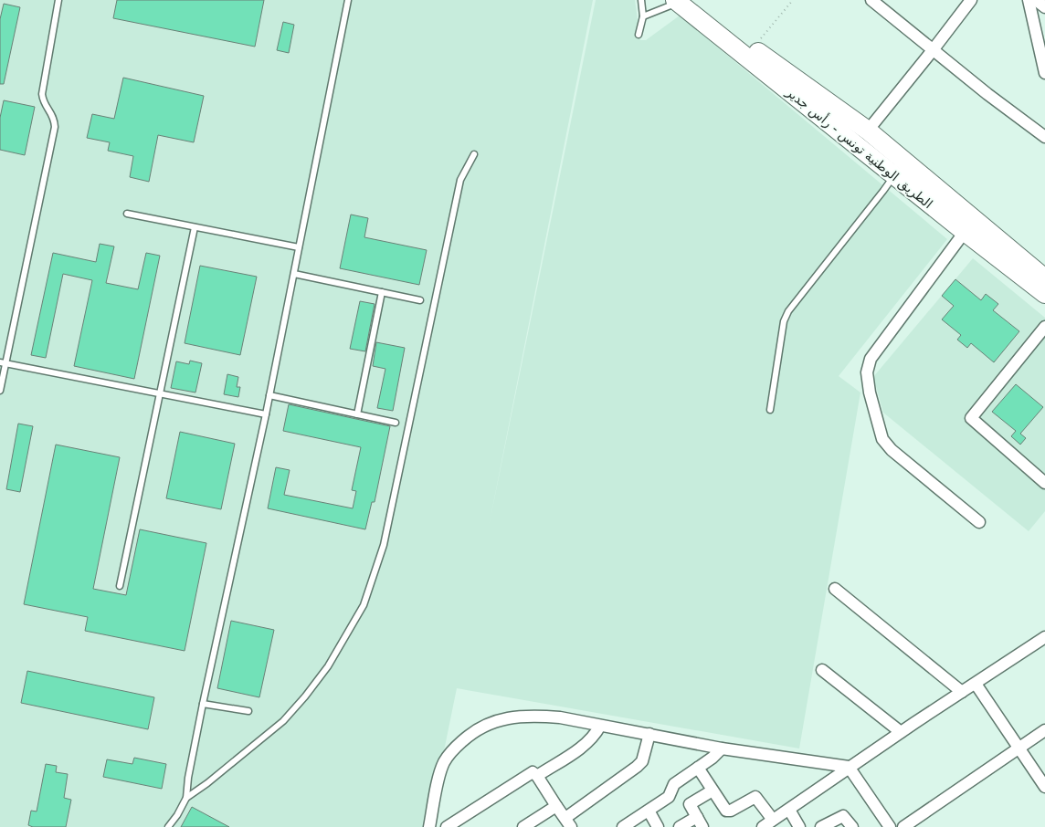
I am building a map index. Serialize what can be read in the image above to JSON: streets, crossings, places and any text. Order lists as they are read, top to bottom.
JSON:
{
  "streets": {
    "main road": ["الطريق الوطنية تونس - رأس جدير"]
  }
}
